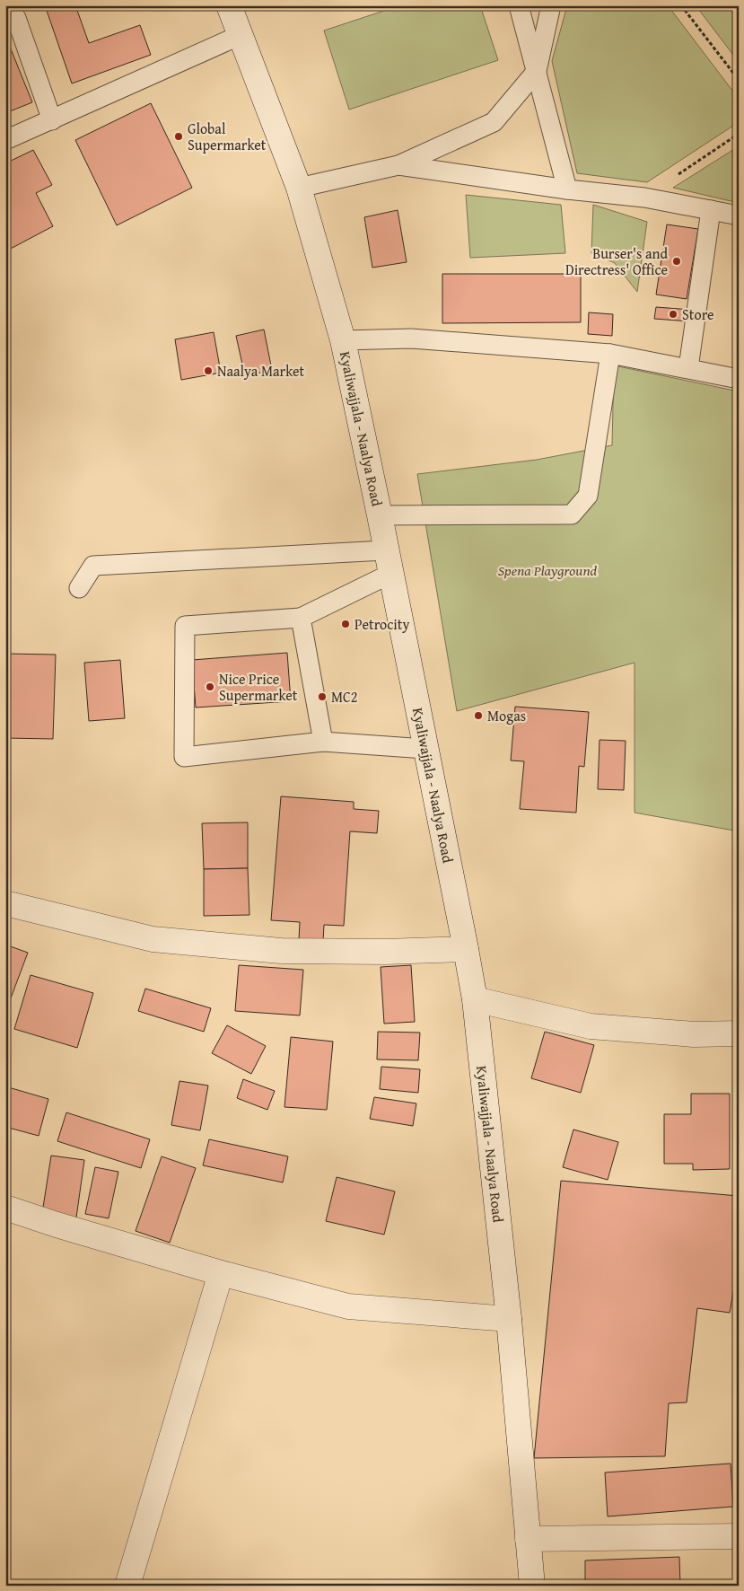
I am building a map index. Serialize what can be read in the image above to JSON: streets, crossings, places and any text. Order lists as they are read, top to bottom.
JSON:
{
  "streets": {
    "street": ["Kyaliwajjala - Naalya Road"]
  },
  "parks": ["Spena Playground"],
  "places": [
    "Global Supermarket",
    "Burser's and Directress' Office",
    "Store",
    "Naalya Market",
    "Petrocity",
    "Nice Price Supermarket",
    "MC2",
    "Mogas"
  ]
}
